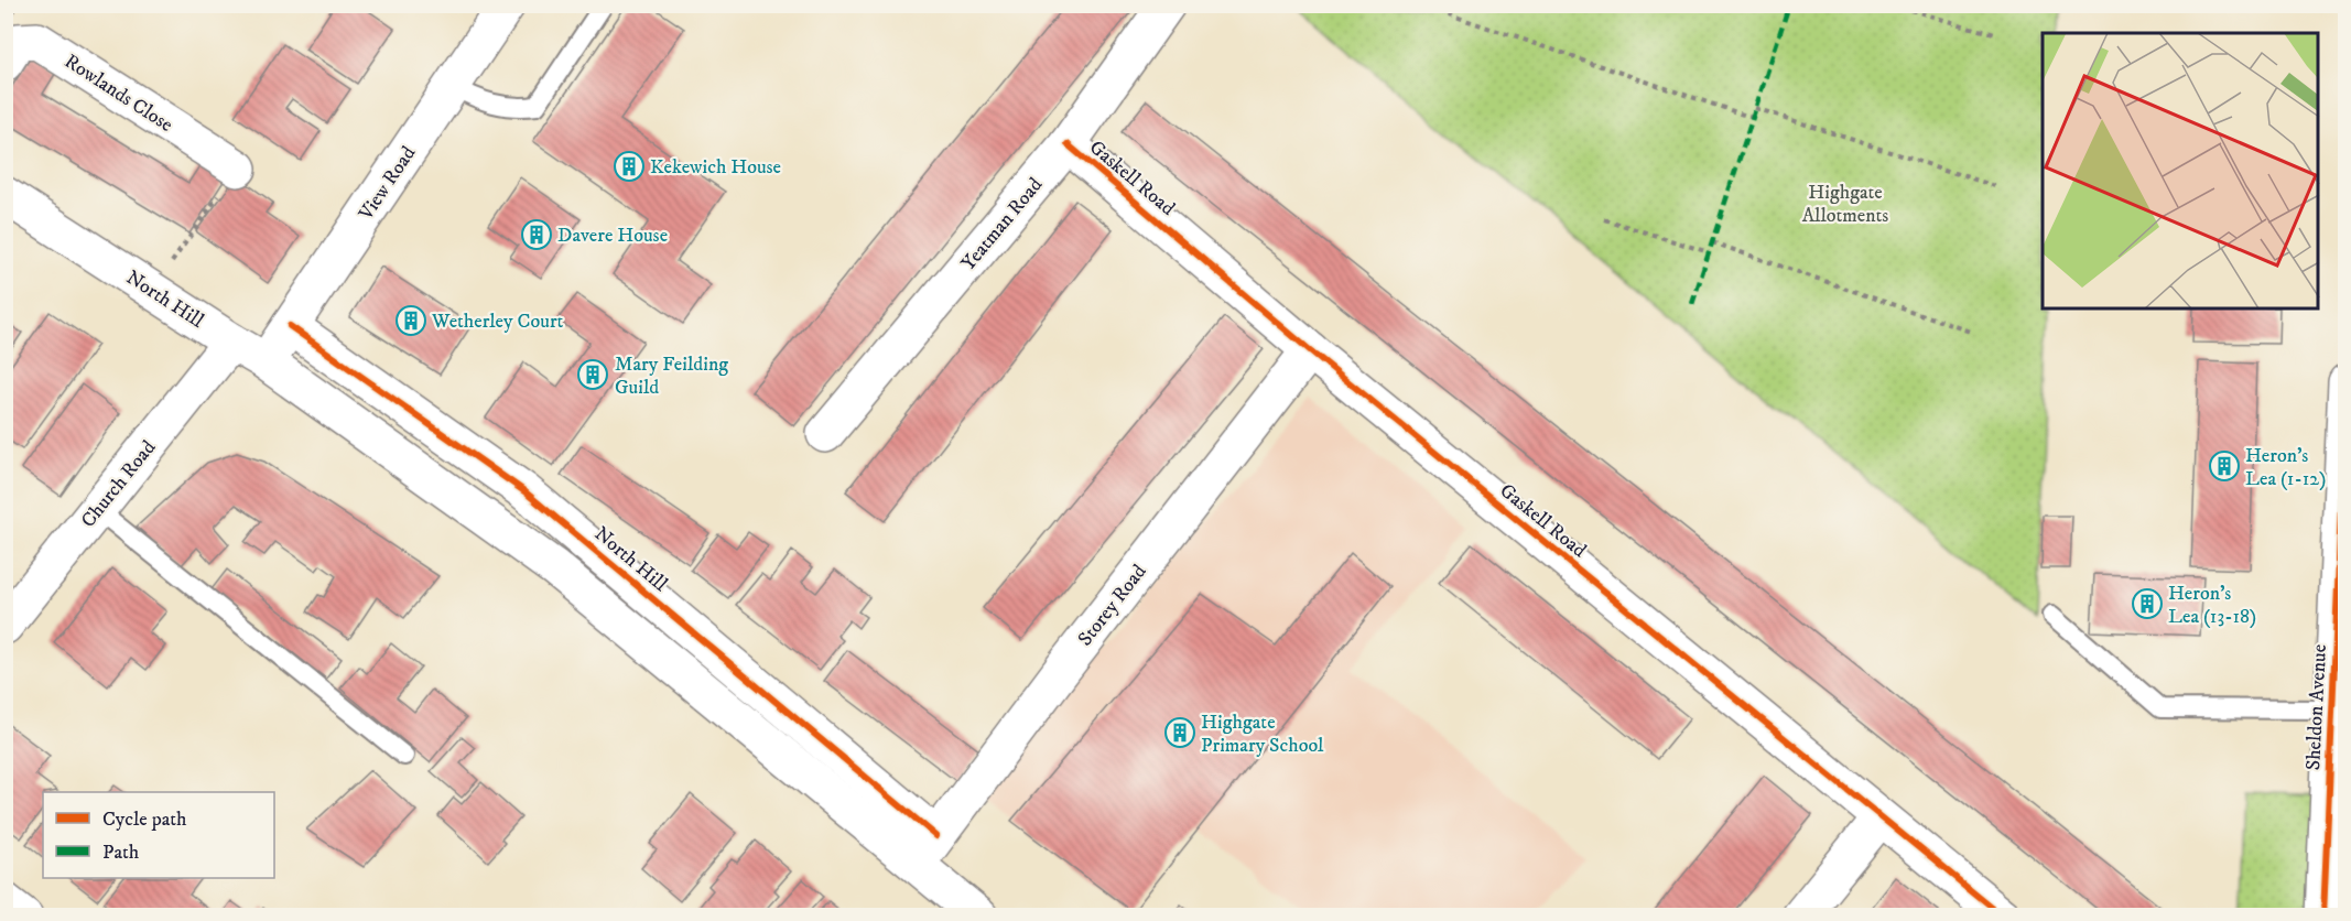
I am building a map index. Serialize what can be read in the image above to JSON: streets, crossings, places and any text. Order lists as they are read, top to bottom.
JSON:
{
  "streets": {
    "street": [
      "Rowlands Close",
      "Gaskell Road",
      "View Road",
      "Yeatman Road",
      "North Hill",
      "Church Road",
      "Storey Road",
      "Sheldon Avenue"
    ]
  },
  "crossings": [
    ["Gaskell Road", "Yeatman Road"],
    ["Gaskell Road", "Storey Road"],
    ["View Road", "North Hill"],
    ["North Hill", "Church Road"],
    ["North Hill", "Storey Road"]
  ],
  "parks": ["Highgate Allotments"],
  "places": {
    "building": [
      "Kekewich House",
      "Davere House",
      "Wetherley Court",
      "Mary Feilding Guild",
      "Heron's Lea (1-12)",
      "Heron's Lea (13-18)",
      "Highgate Primary School"
    ]
  },
  "legend": ["Cycle path", "Path"]
}
